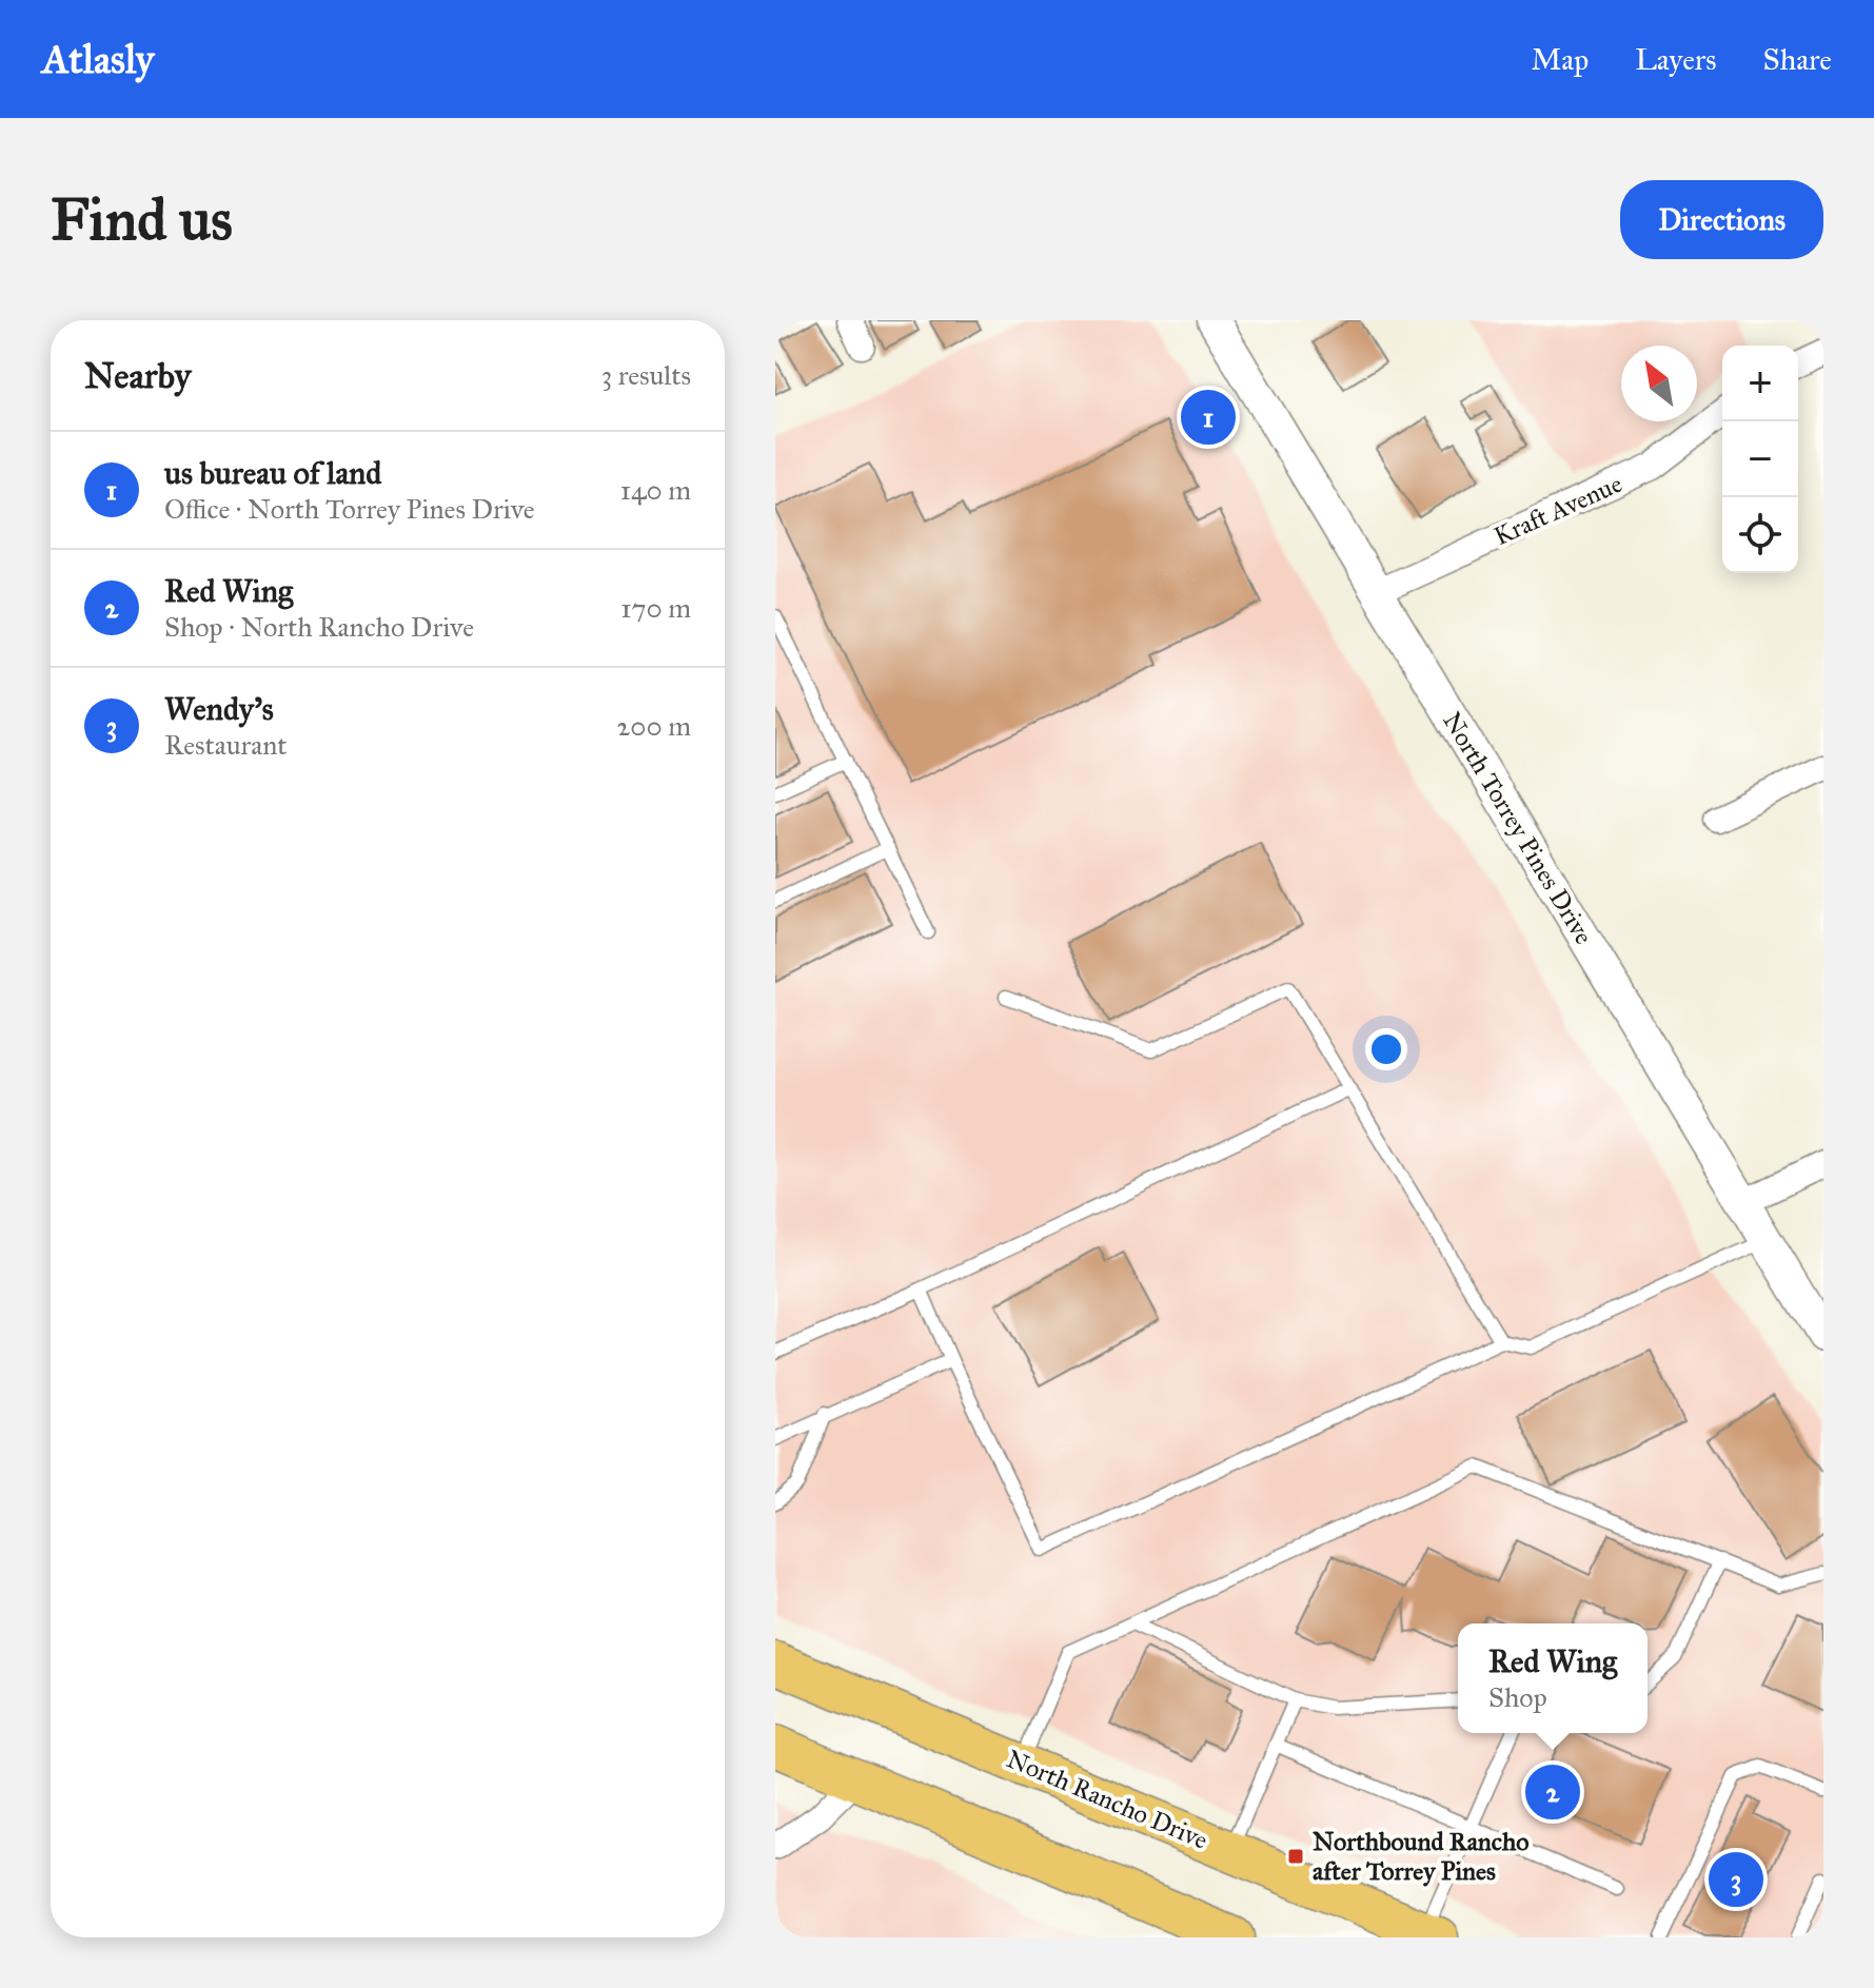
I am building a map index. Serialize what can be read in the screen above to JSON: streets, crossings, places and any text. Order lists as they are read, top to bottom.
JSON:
{
  "streets": {
    "main road": ["North Rancho Drive"],
    "street": ["Kraft Avenue", "North Torrey Pines Drive"]
  },
  "crossings": [
    ["Kraft Avenue", "North Torrey Pines Drive"]
  ],
  "places": {
    "transit": ["Northbound Rancho after Torrey Pines"]
  },
  "north": "top left",
  "page": {
    "header": "Atlasly",
    "nav": ["Map", "Layers", "Share"],
    "buttons": "Directions",
    "title": "Find us",
    "heading": ["Nearby", "3 results"],
    "map_buttons": ["+", "−"],
    "pins": ["1", "2", "3"],
    "list": [
      {
        "mark": "1",
        "name": "us bureau of land",
        "note": "Office · North Torrey Pines Drive",
        "value": "140 m"
      },
      {
        "mark": "2",
        "name": "Red Wing",
        "note": "Shop · North Rancho Drive",
        "value": "170 m"
      },
      {
        "mark": "3",
        "name": "Wendy's",
        "note": "Restaurant",
        "value": "200 m"
      }
    ],
    "popup": ["Red Wing", "Shop"]
  }
}
